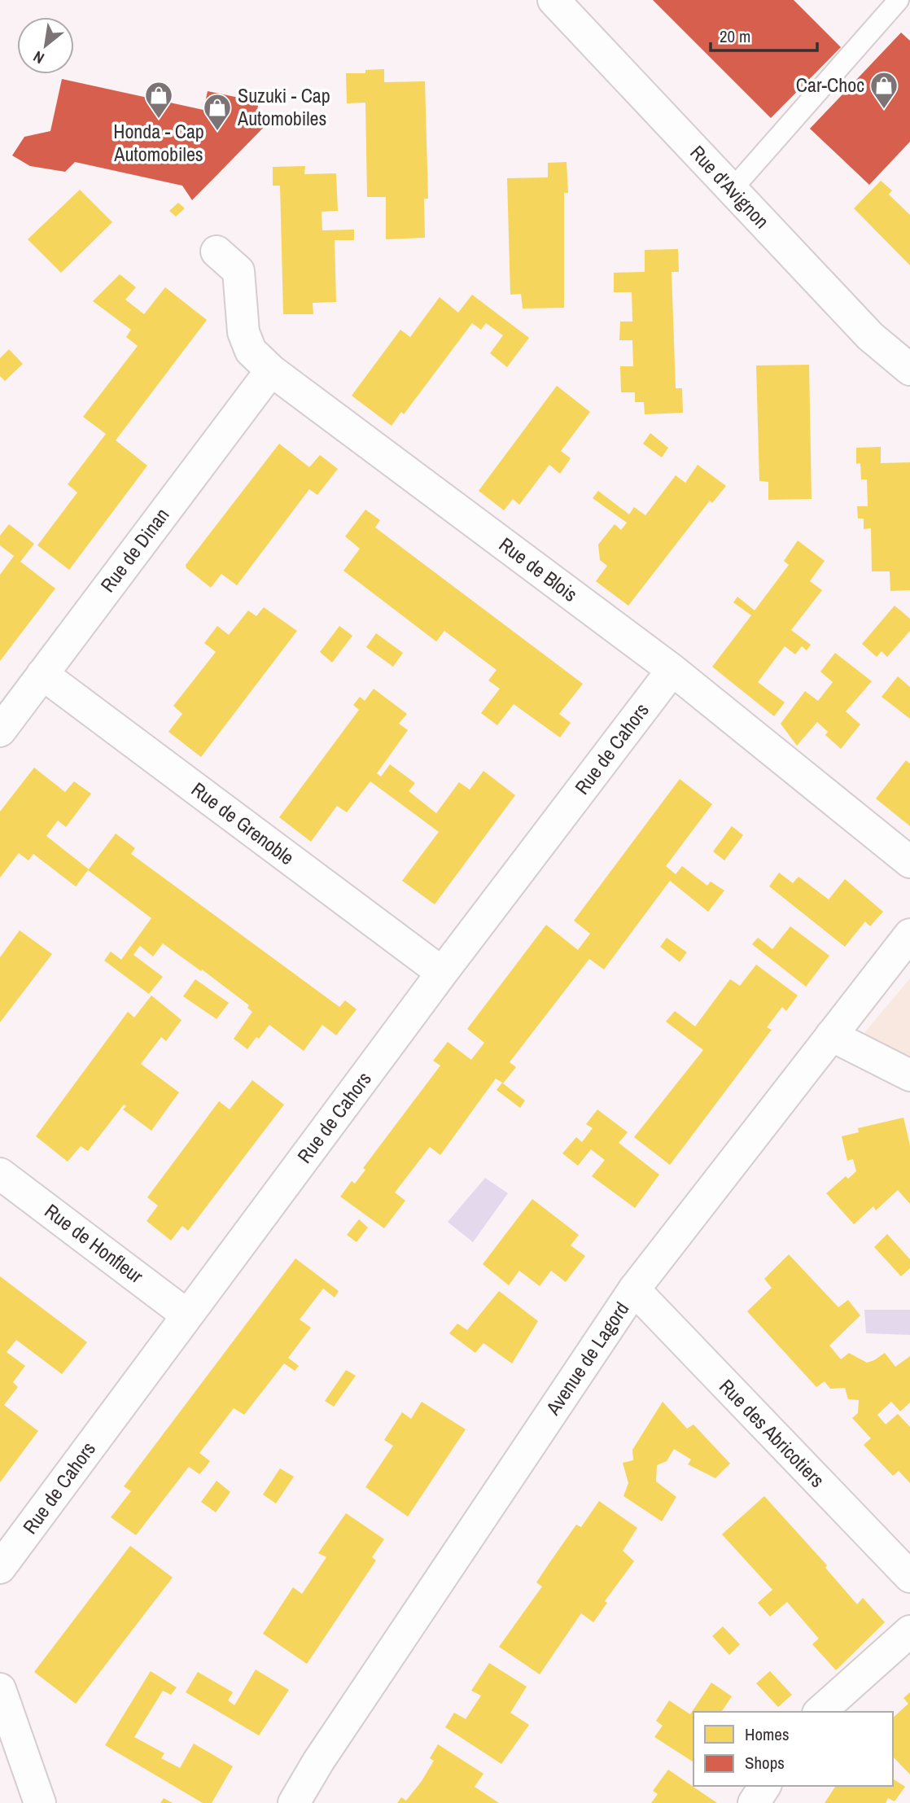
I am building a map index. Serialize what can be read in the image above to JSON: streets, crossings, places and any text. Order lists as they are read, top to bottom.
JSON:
{
  "streets": {
    "street": [
      "Rue d'Avignon",
      "Rue de Dinan",
      "Rue de Blois",
      "Rue de Cahors",
      "Rue de Grenoble",
      "Rue de Honfleur",
      "Avenue de Lagord",
      "Rue des Abricotiers"
    ]
  },
  "crossings": [
    ["Rue de Dinan", "Rue de Blois"],
    ["Rue de Dinan", "Rue de Grenoble"],
    ["Rue de Blois", "Rue de Cahors"],
    ["Rue de Cahors", "Rue de Grenoble"],
    ["Rue de Cahors", "Rue de Honfleur"],
    ["Avenue de Lagord", "Rue des Abricotiers"]
  ],
  "places": {
    "shop": ["Car-Choc", "Honda - Cap Automobiles", "Suzuki - Cap Automobiles"]
  },
  "legend": ["Homes", "Shops"],
  "scale_bar": "20 m",
  "north": "bottom left"
}
